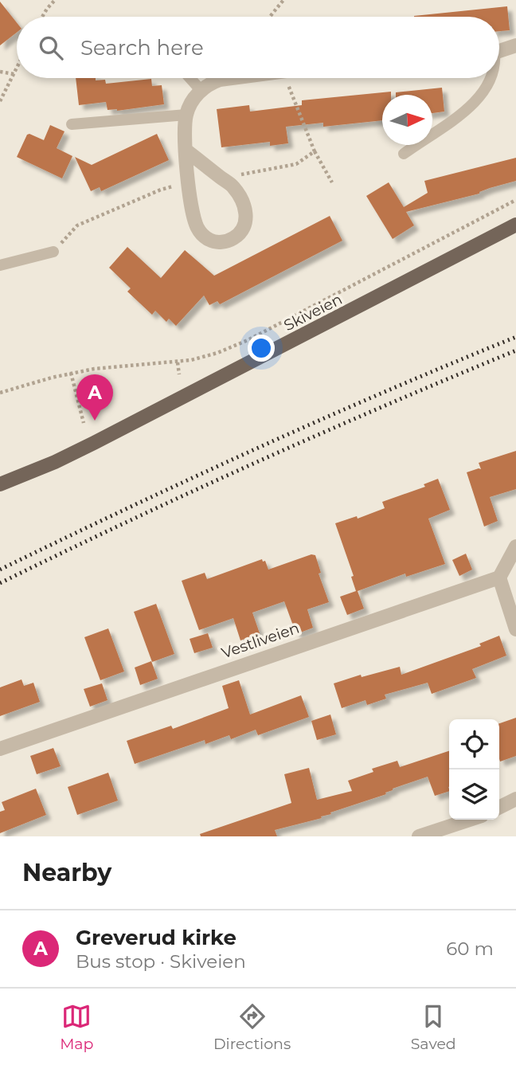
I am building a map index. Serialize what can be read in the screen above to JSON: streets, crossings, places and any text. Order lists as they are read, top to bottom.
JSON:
{
  "streets": {
    "main road": ["Skiveien"],
    "street": ["Vestliveien"]
  },
  "north": "right",
  "page": {
    "search": "Search here",
    "pins": "A",
    "heading": "Nearby",
    "list": [
      {
        "mark": "A",
        "name": "Greverud kirke",
        "note": "Bus stop · Skiveien",
        "value": "60 m"
      }
    ],
    "nav": ["Map", "Directions", "Saved"]
  }
}
